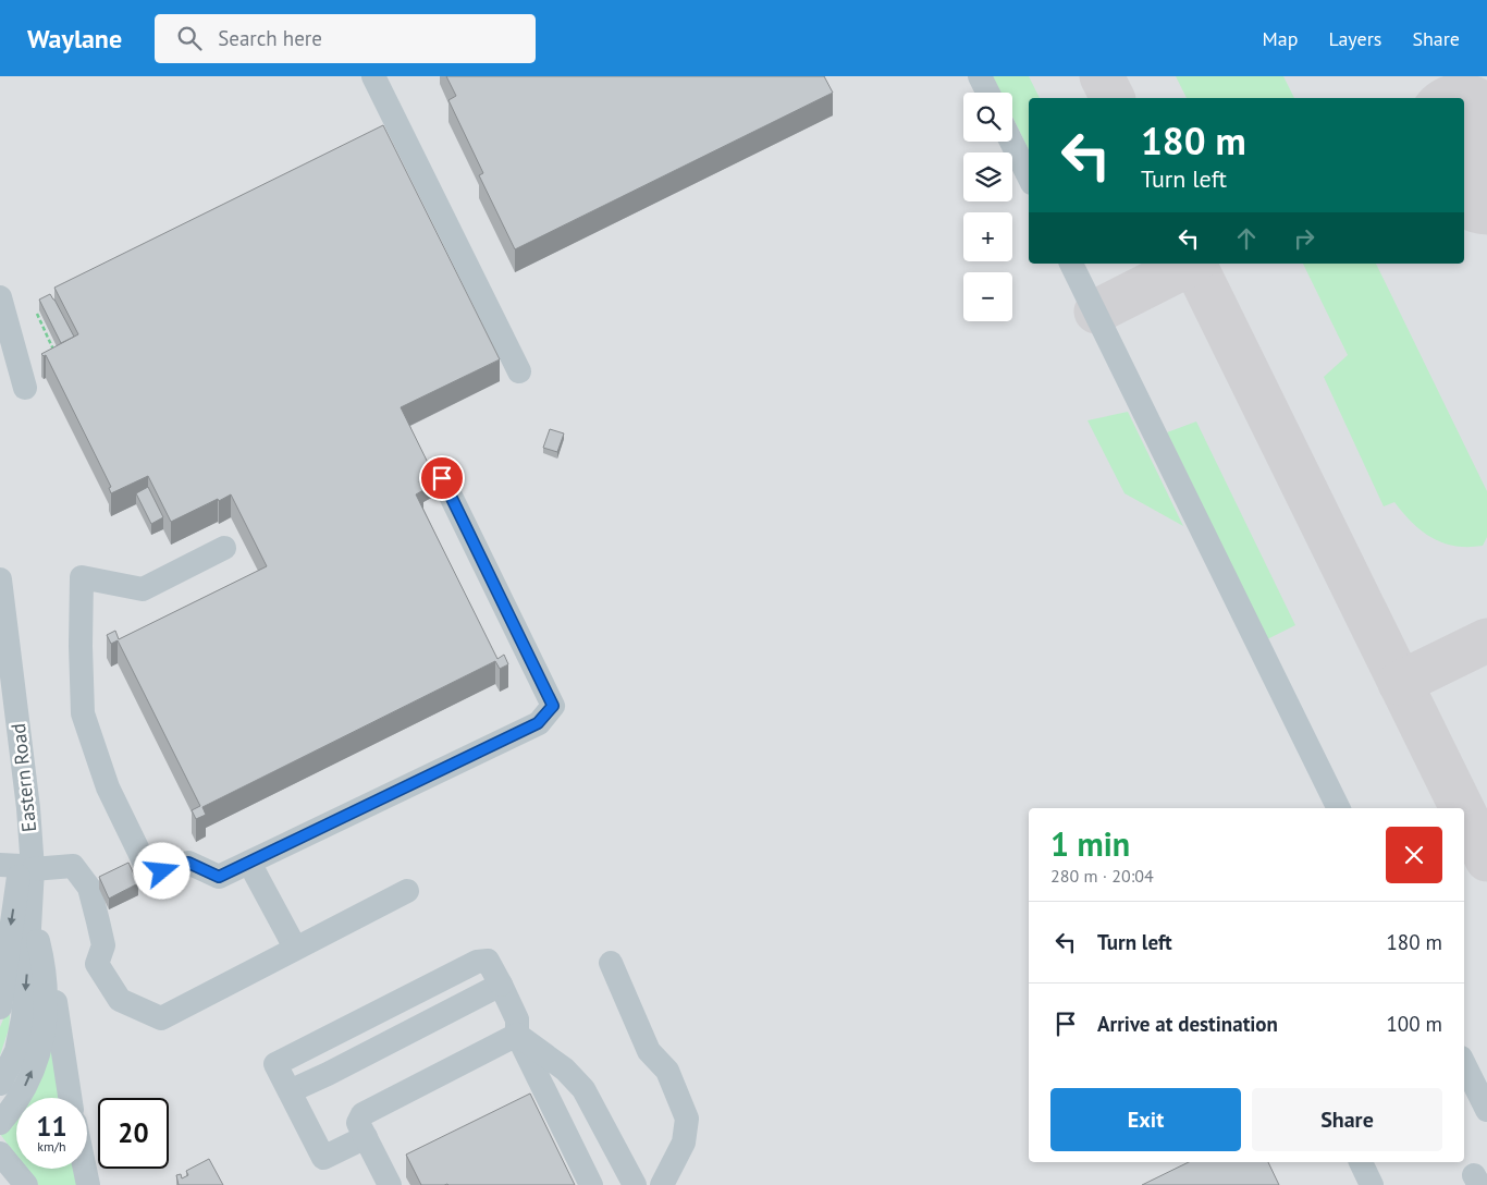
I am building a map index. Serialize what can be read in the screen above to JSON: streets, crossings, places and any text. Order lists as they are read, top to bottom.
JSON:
{
  "streets": {
    "street": ["Eastern Road"]
  },
  "page": {
    "header": "Waylane",
    "search": "Search here",
    "nav": ["Map", "Layers", "Share"],
    "map_buttons": ["+", "−"],
    "turn": ["180 m", "Turn left"],
    "heading": ["1 min", "280 m · 20:04"],
    "list": [
      {
        "name": "Turn left",
        "value": "180 m"
      },
      {
        "name": "Arrive at destination",
        "value": "100 m"
      }
    ],
    "buttons": ["Exit", "Share"],
    "speed": "11 km/h",
    "limit": "20"
  }
}
